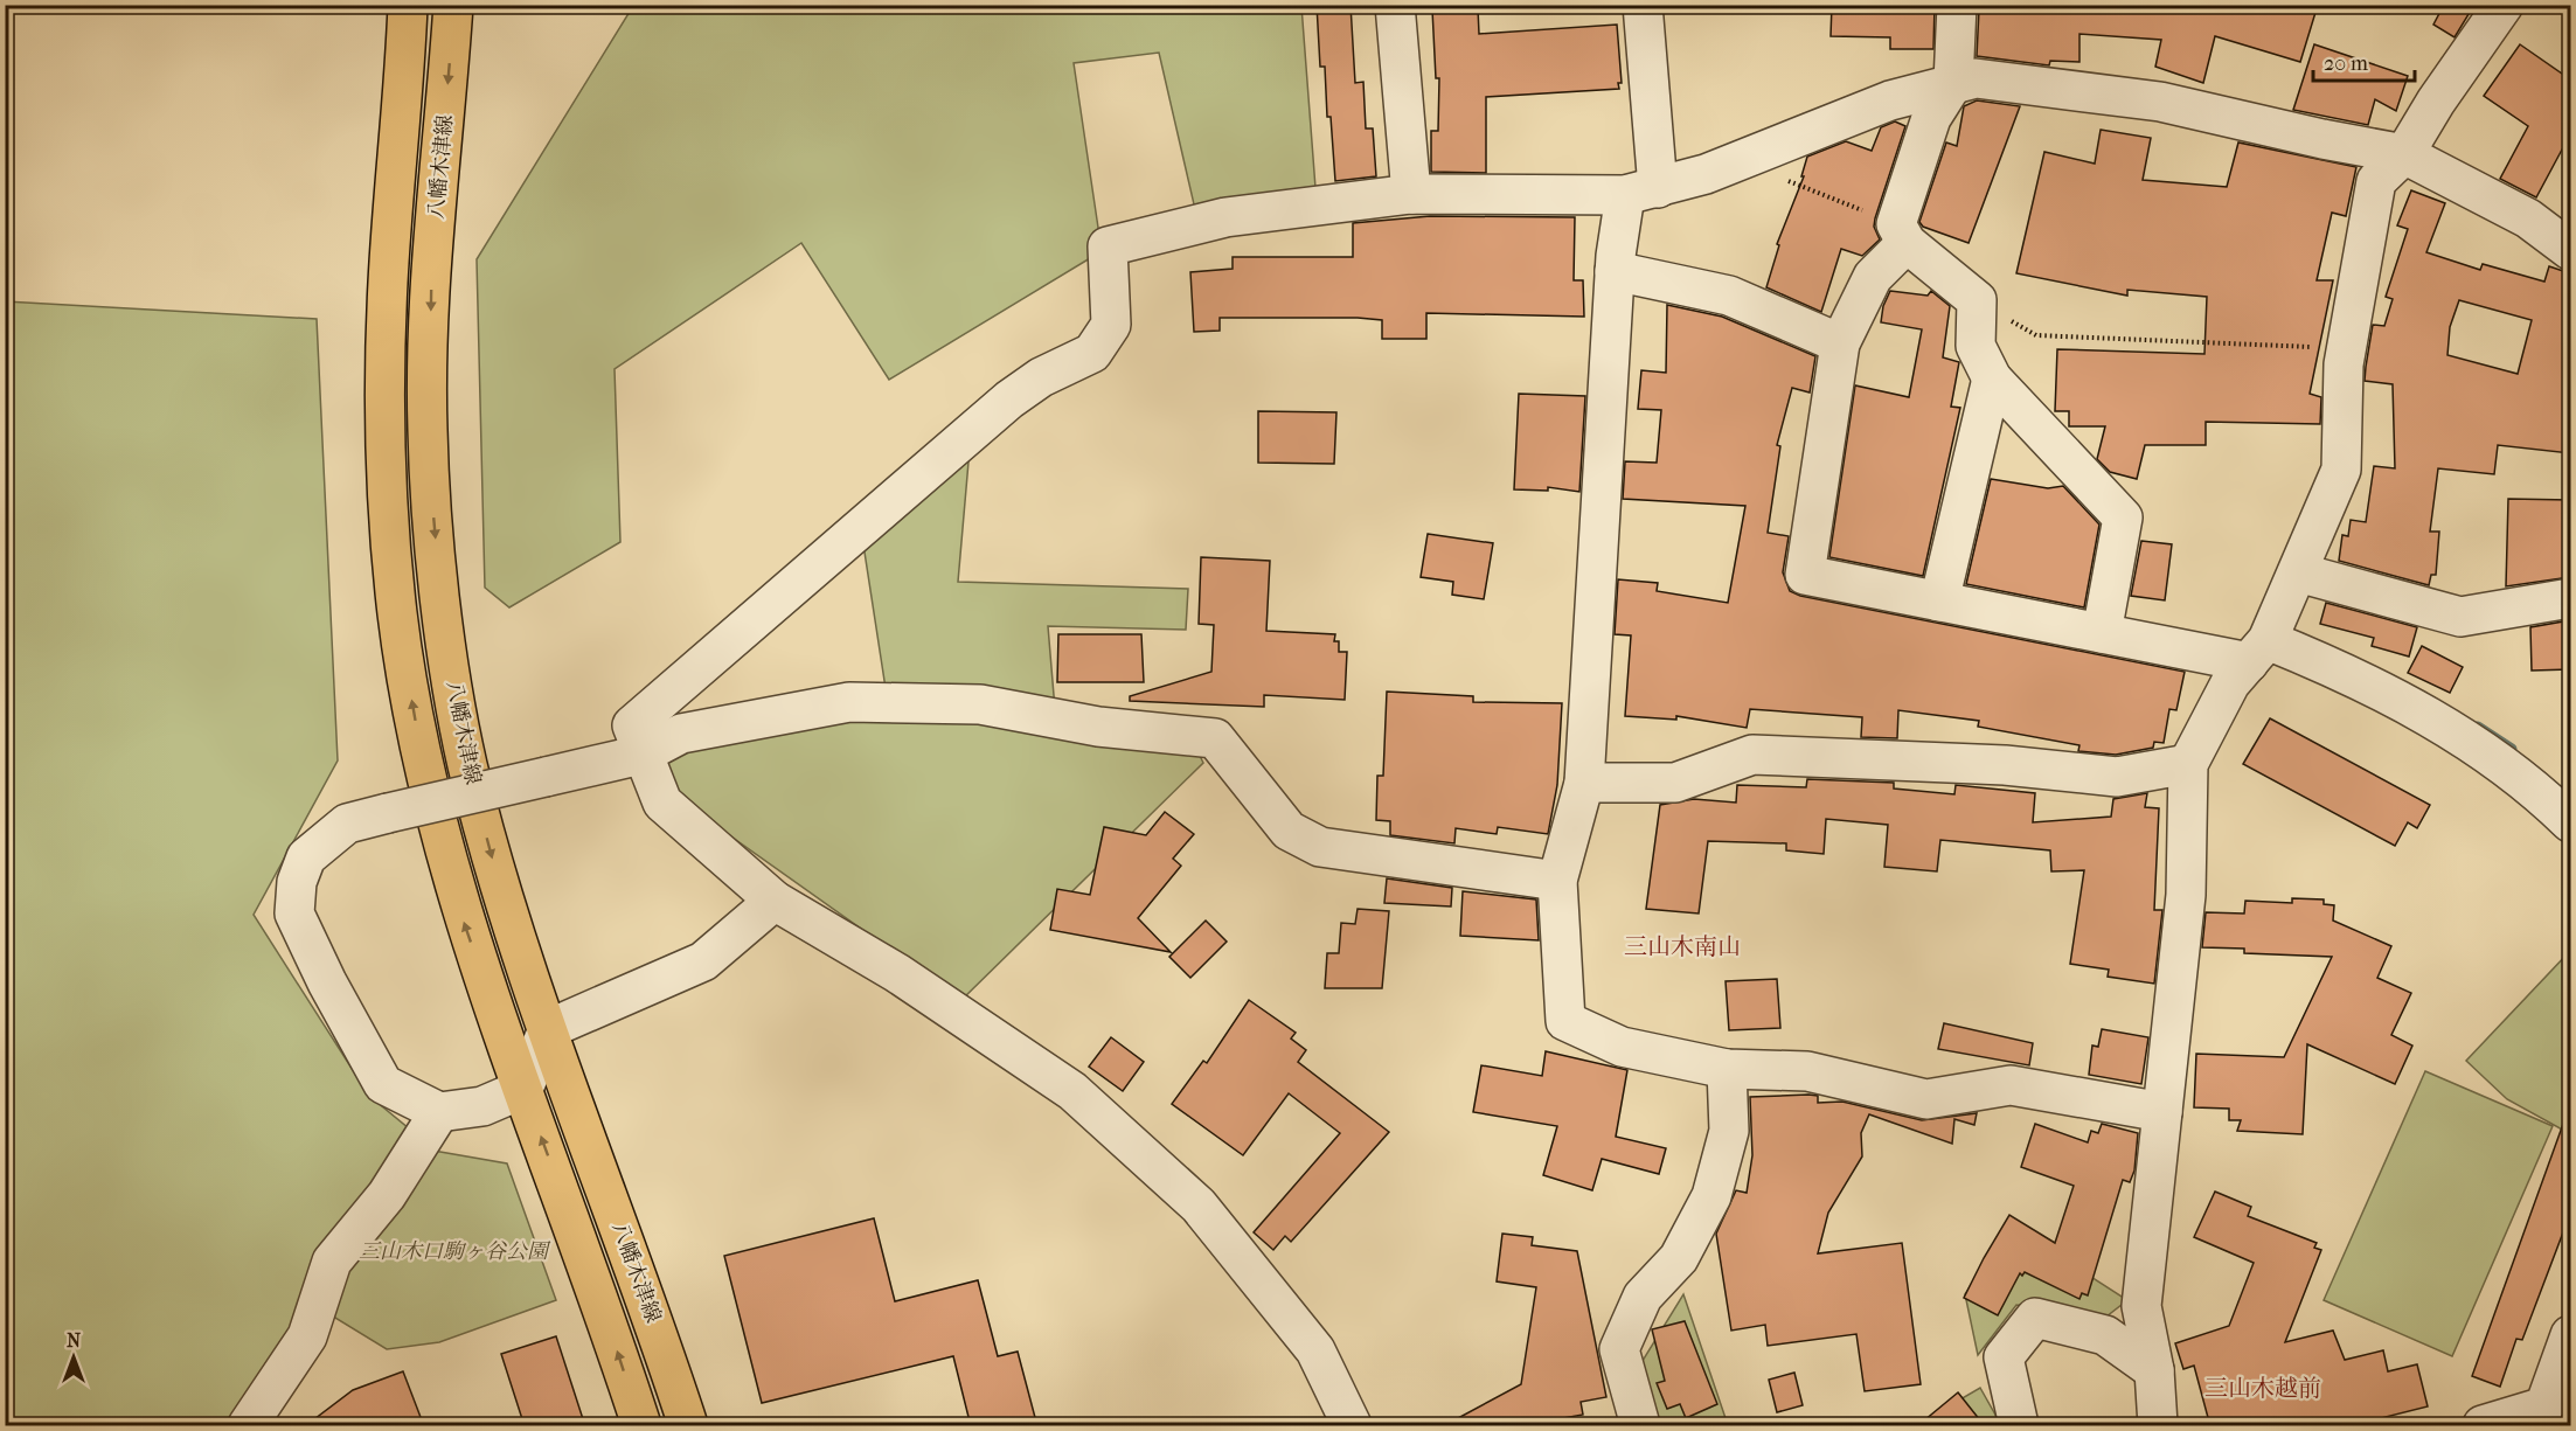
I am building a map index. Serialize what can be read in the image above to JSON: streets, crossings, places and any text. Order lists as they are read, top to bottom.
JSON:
{
  "streets": {
    "main road": ["八幡木津線"]
  },
  "districts": ["三山木南山", "三山木越前"],
  "parks": ["三山木口駒ヶ谷公園"],
  "scale_bar": "20 m",
  "north": "top"
}
